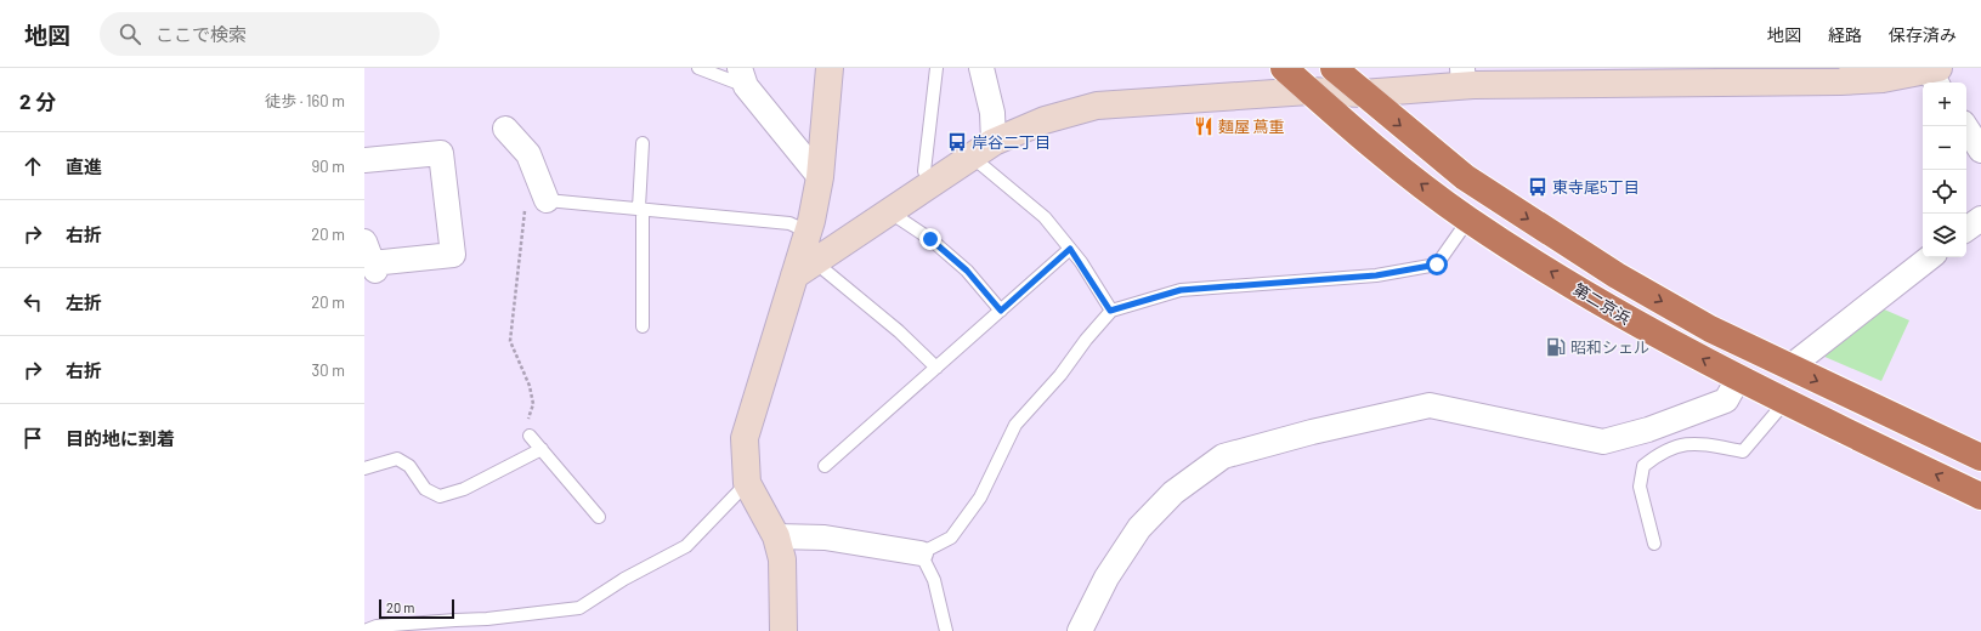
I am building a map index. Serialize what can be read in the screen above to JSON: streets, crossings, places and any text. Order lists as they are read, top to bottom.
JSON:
{
  "streets": {
    "highway": ["第二京浜"]
  },
  "places": {
    "restaurant": ["麵屋 蔦重"],
    "bus stop": ["岸谷二丁目", "東寺尾5丁目"],
    "fuel station": ["昭和シェル"]
  },
  "scale_bar": "20 m",
  "page": {
    "header": "地図",
    "search": "ここで検索",
    "nav": ["地図", "経路", "保存済み"],
    "heading": ["2 分", "徒歩 · 160 m"],
    "map_buttons": ["+", "−"],
    "list": [
      ["直進", "90 m"],
      ["右折", "20 m"],
      ["左折", "20 m"],
      ["右折", "30 m"],
      "目的地に到着"
    ],
    "scale": "20 m"
  }
}
